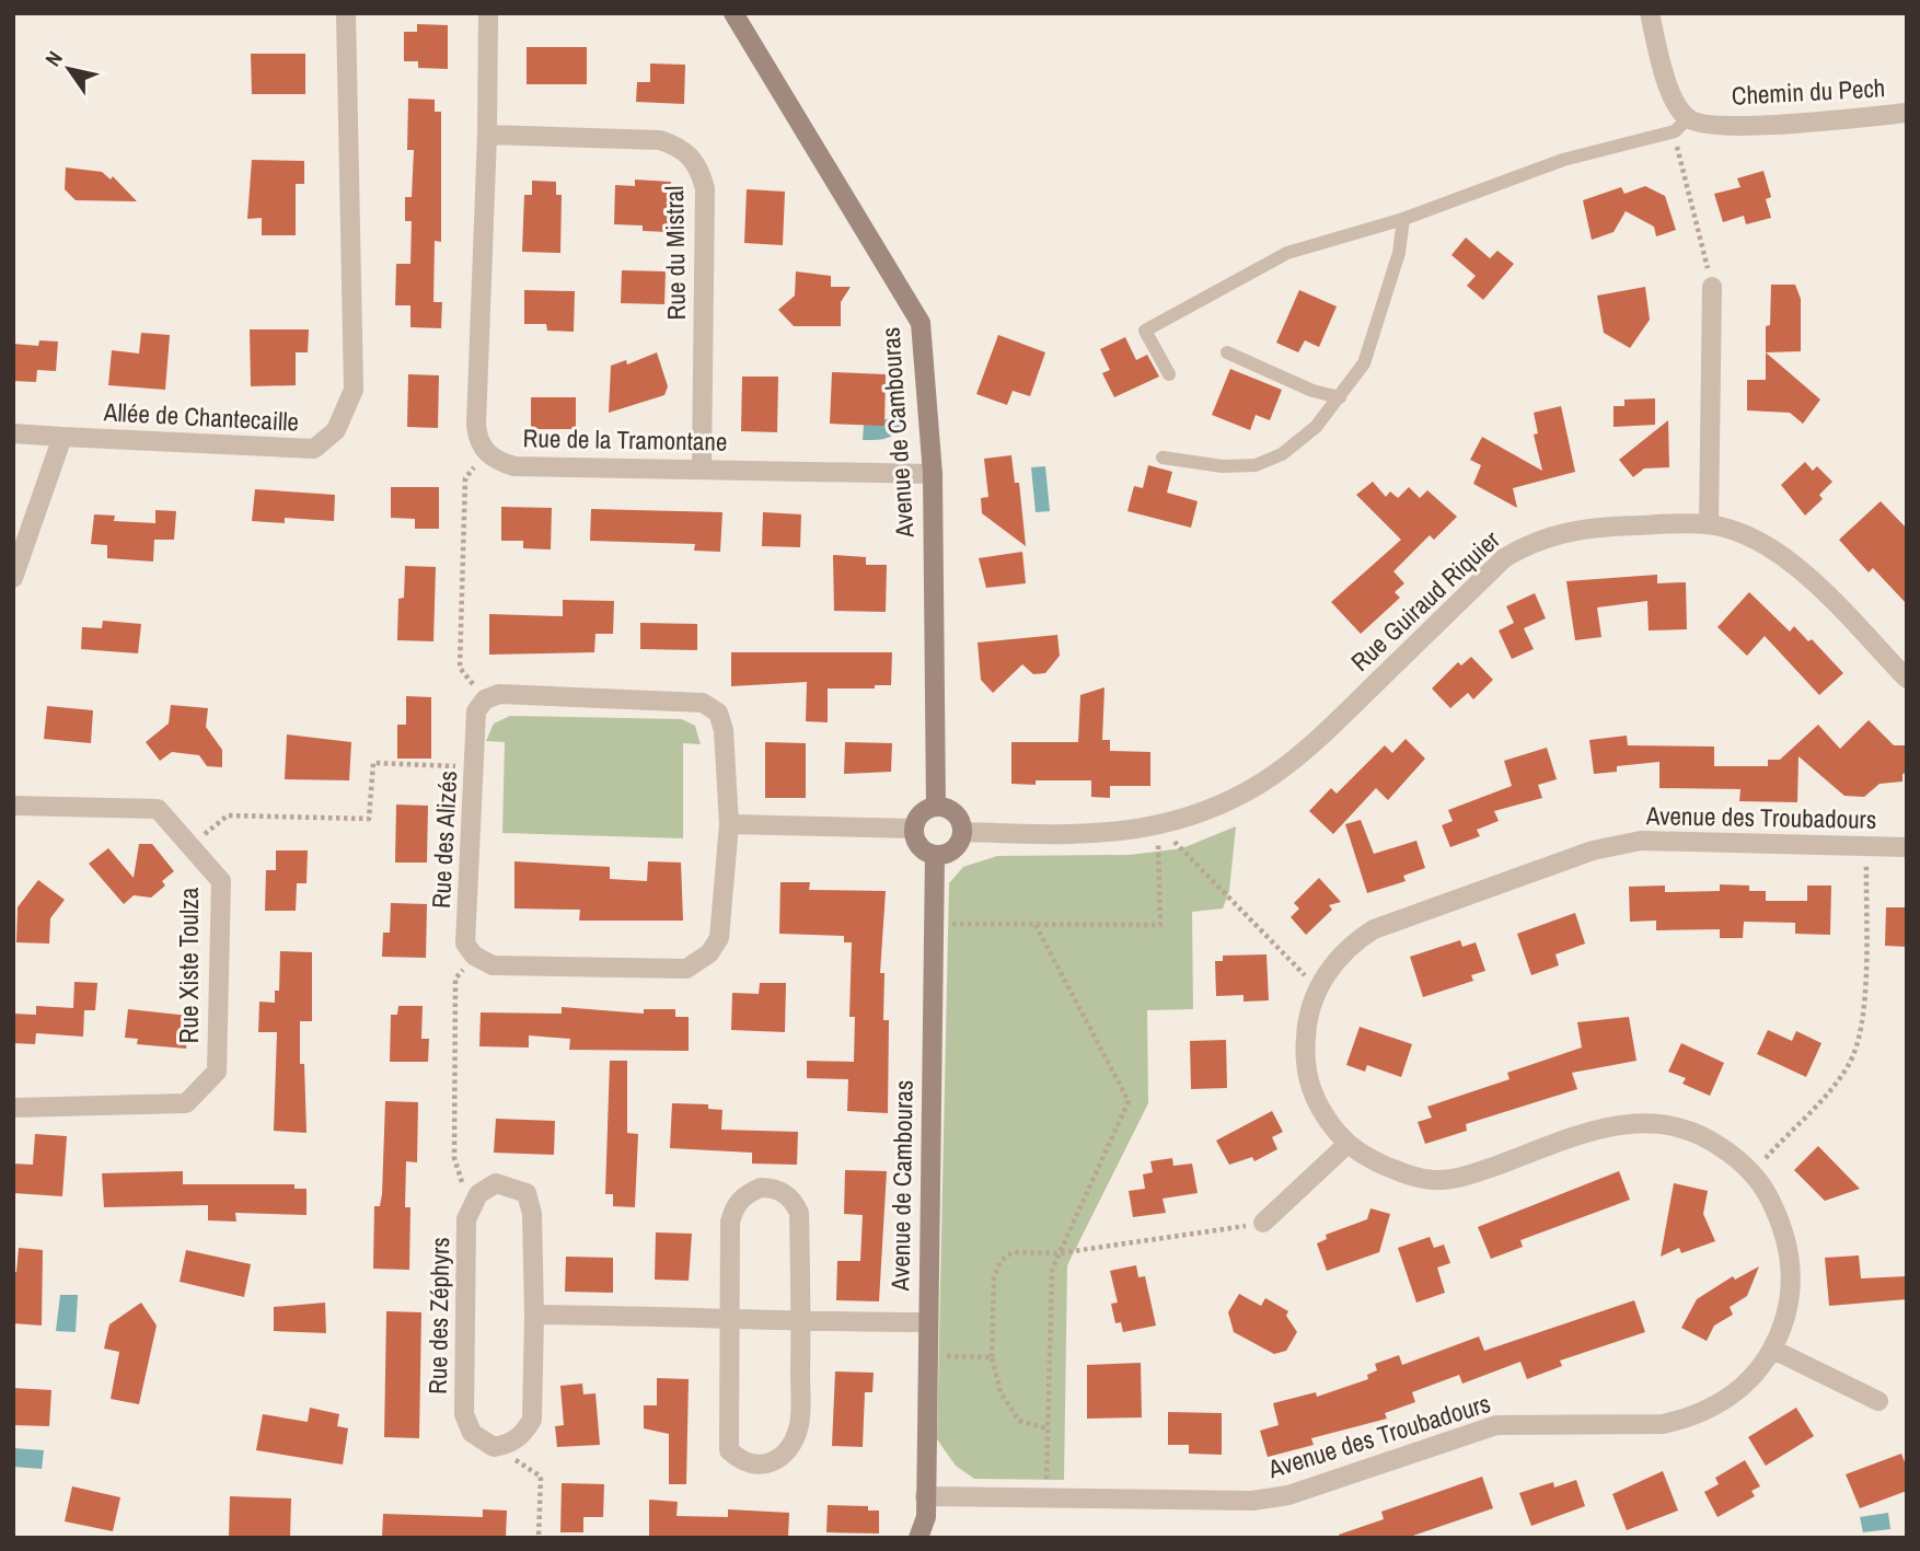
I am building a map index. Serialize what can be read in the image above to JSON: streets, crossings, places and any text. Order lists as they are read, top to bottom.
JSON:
{
  "streets": {
    "street": [
      "Chemin du Pech",
      "Rue du Mistral",
      "Allée de Chantecaille",
      "Avenue de Cambouras",
      "Rue de la Tramontane",
      "Rue Guiraud Riquier",
      "Avenue des Troubadours",
      "Rue des Alizés",
      "Rue Xiste Toulza",
      "Rue des Zéphyrs"
    ]
  },
  "crossings": [
    ["Rue du Mistral", "Rue de la Tramontane"],
    ["Avenue de Cambouras", "Rue de la Tramontane"],
    ["Avenue de Cambouras", "Rue Guiraud Riquier"],
    ["Avenue de Cambouras", "Avenue des Troubadours"]
  ],
  "north": "top left"
}
